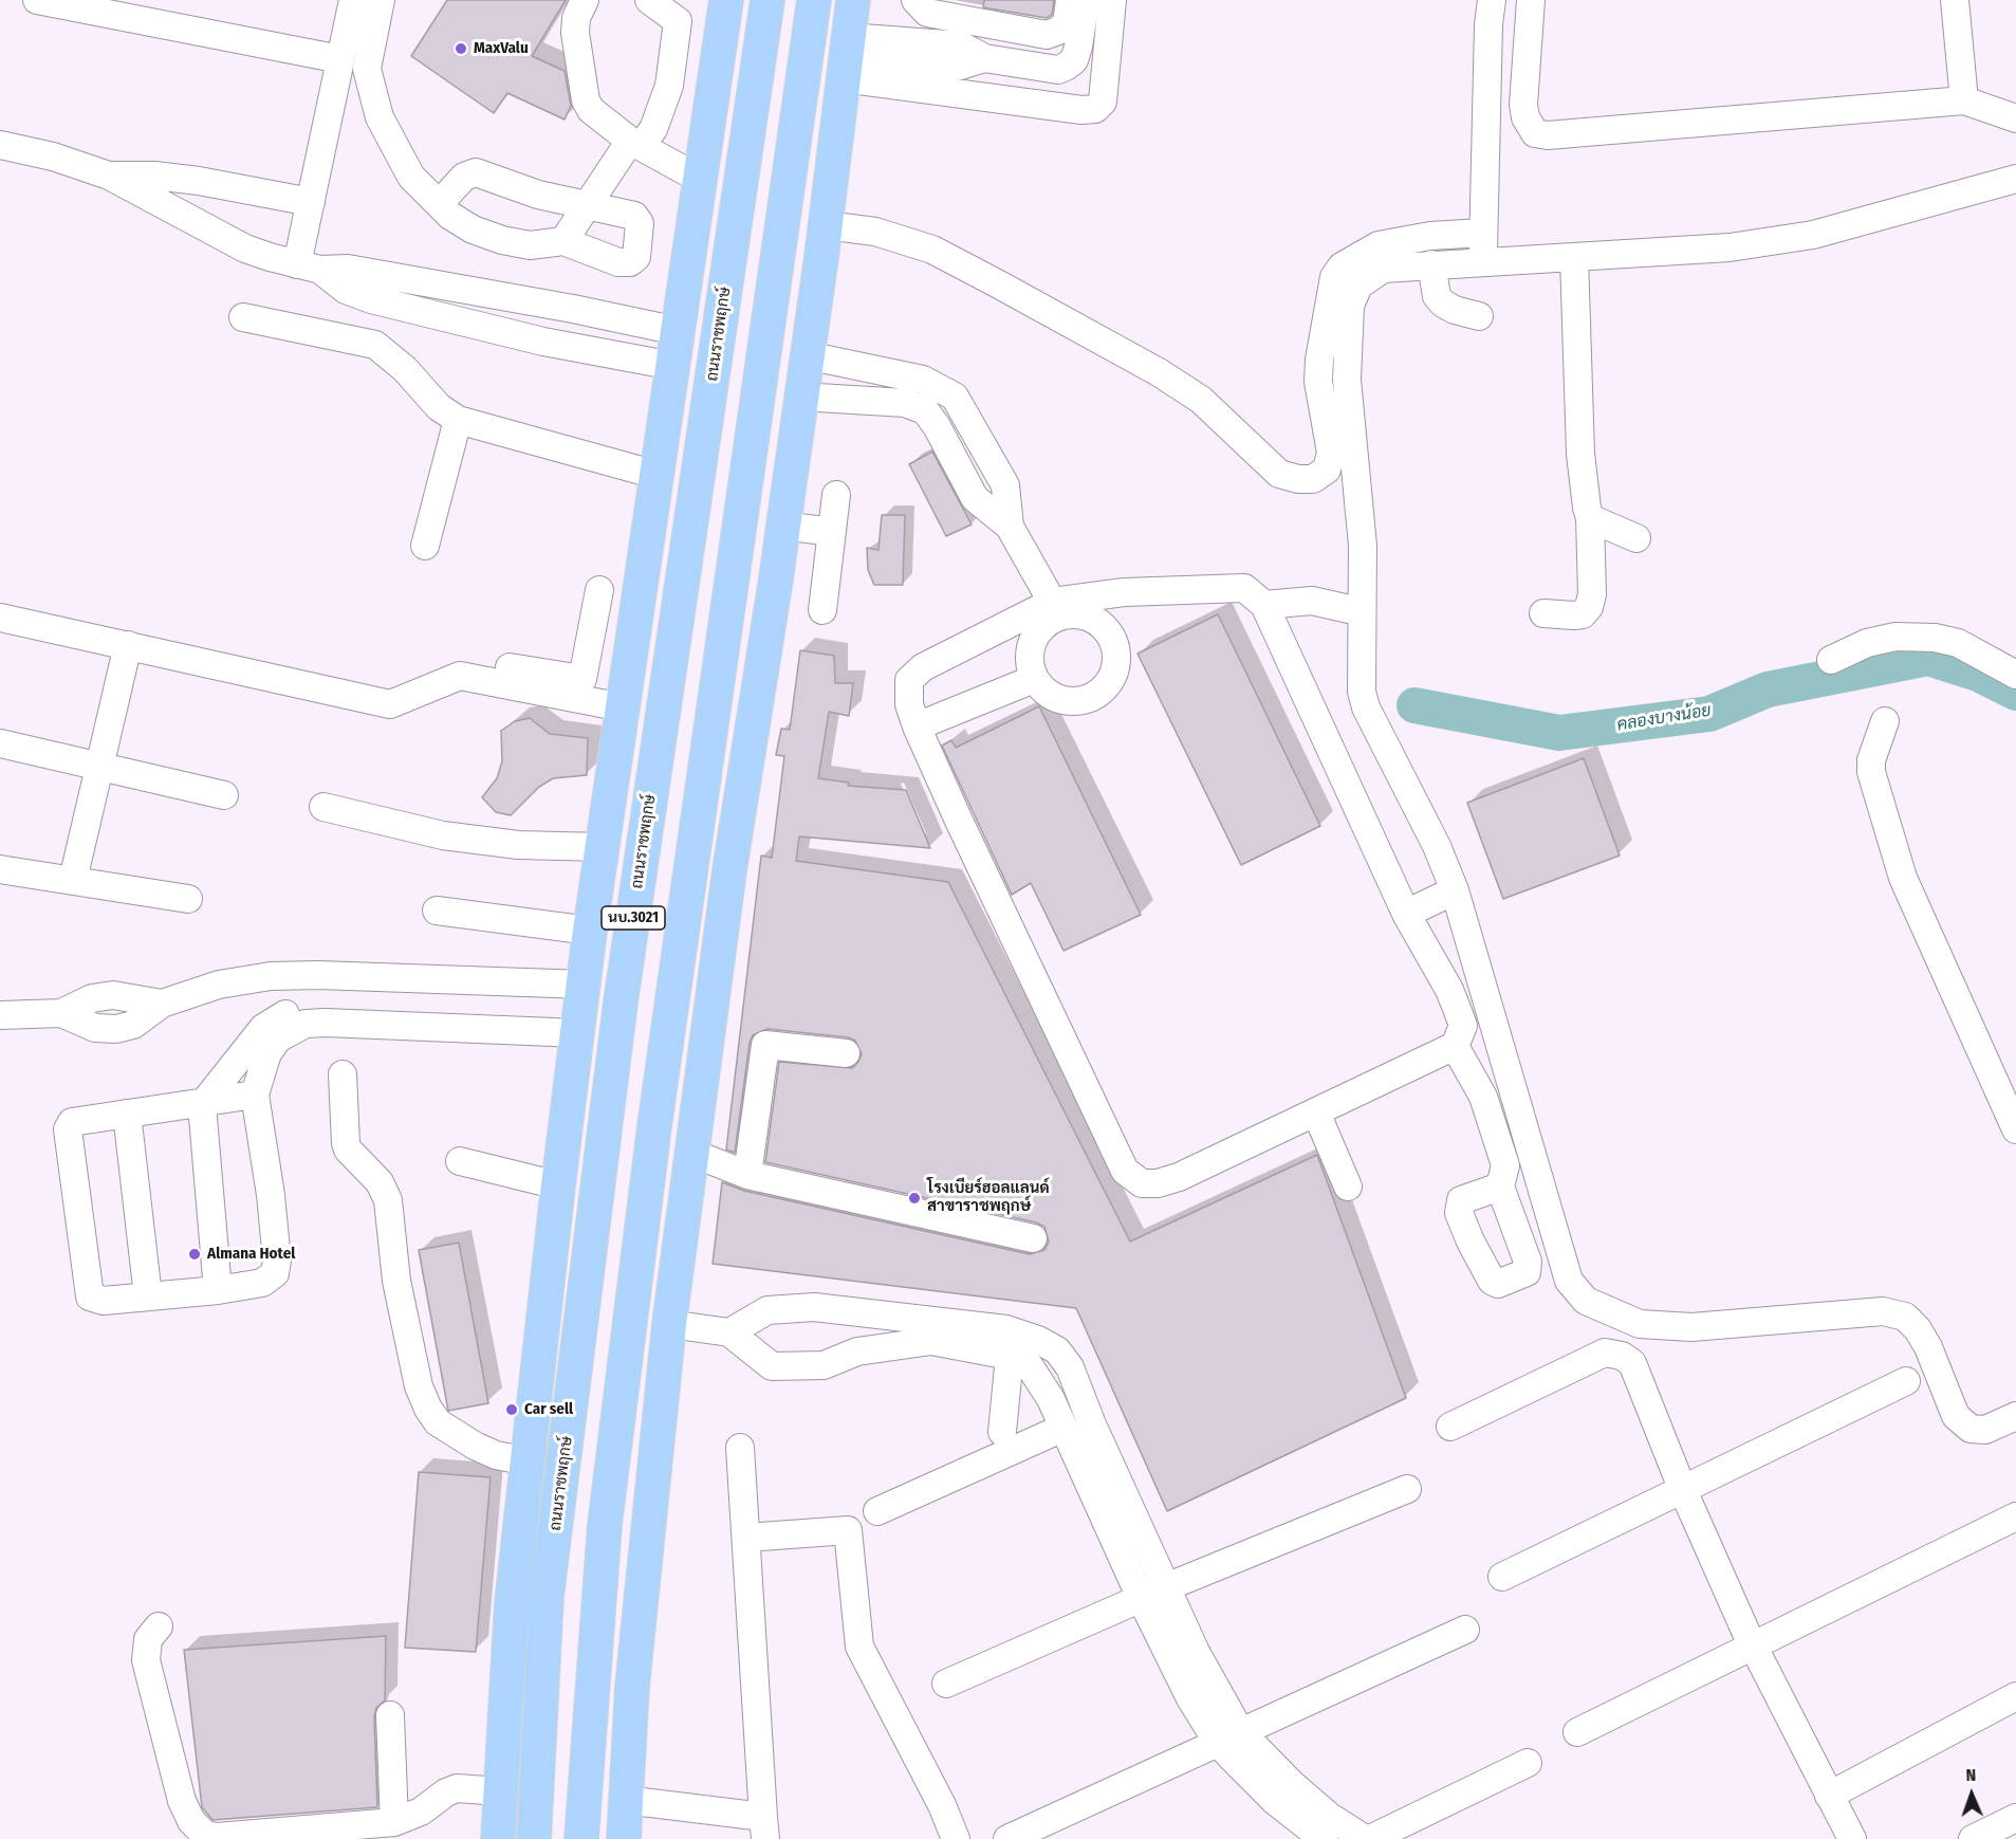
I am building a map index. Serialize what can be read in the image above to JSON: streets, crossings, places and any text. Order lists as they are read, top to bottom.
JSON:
{
  "streets": {
    "main road": ["ถนนราชพฤกษ์", "นบ.3021"]
  },
  "water": ["คลองบางน้อย"],
  "places": [
    "MaxValu",
    "โรงเบียร์ฮอลแลนด์ สาขาราชพฤกษ์",
    "Almana Hotel",
    "Car sell"
  ],
  "north": "top"
}
